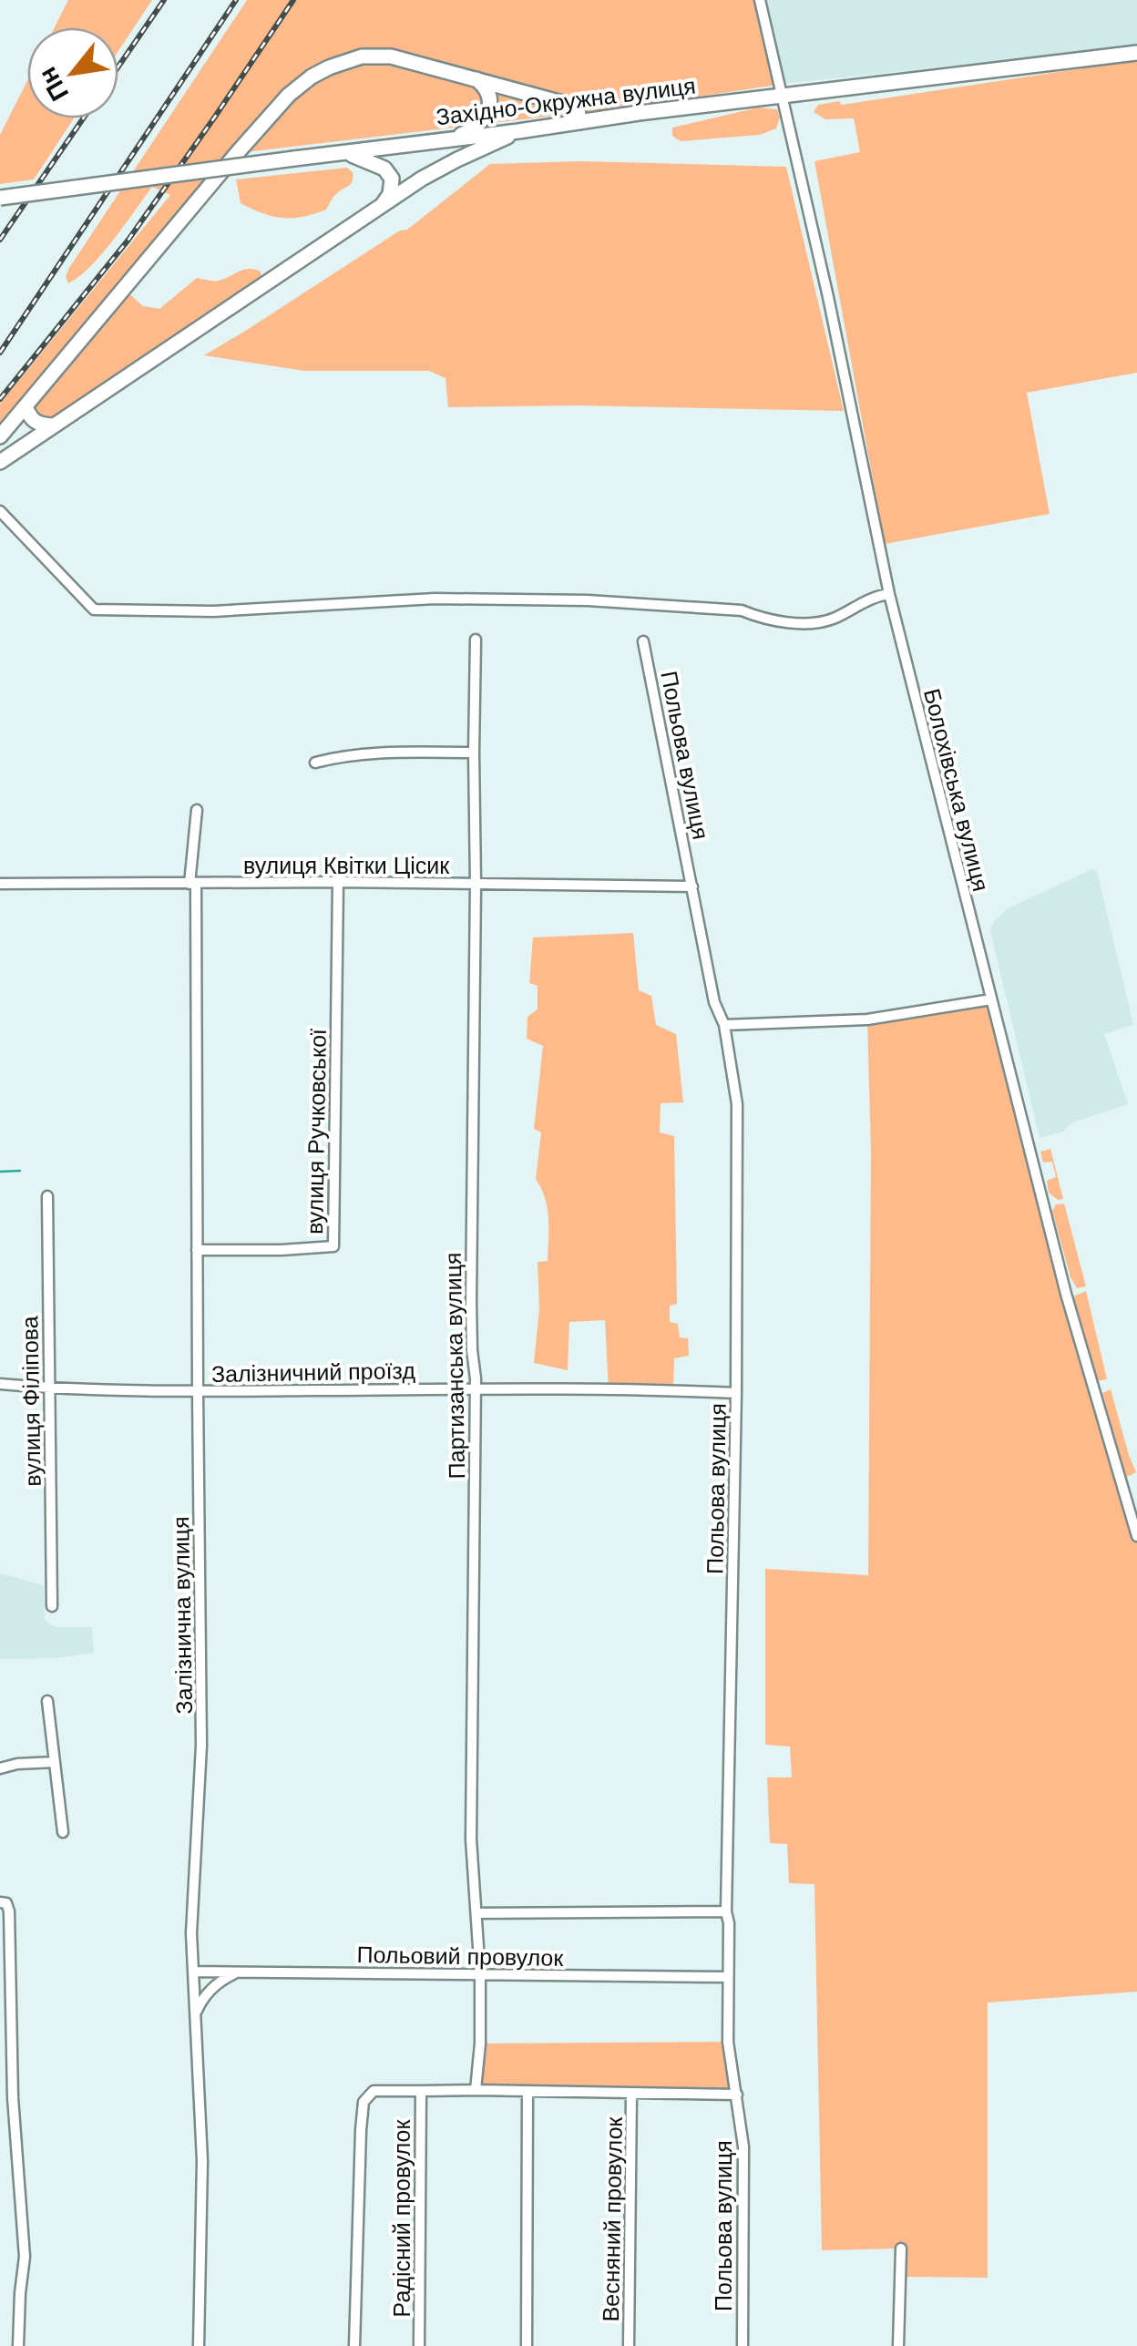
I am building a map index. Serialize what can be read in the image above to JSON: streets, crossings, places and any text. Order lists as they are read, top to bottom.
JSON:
{
  "streets": {
    "main road": ["Західно-Окружна вулиця"],
    "street": [
      "Польова вулиця",
      "Болохівська вулиця",
      "вулиця Квітки Цісик",
      "вулиця Ручковської",
      "Партизанська вулиця",
      "Залізничний проїзд",
      "вулиця Філіпова",
      "Залізнична вулиця",
      "Польовий провулок",
      "Радісний провулок",
      "Весняний провулок"
    ]
  },
  "crossings": [
    ["Західно-Окружна вулиця", "Болохівська вулиця"],
    ["Польова вулиця", "вулиця Квітки Цісик"],
    ["Польова вулиця", "Залізничний проїзд"],
    ["Польова вулиця", "Польовий провулок"],
    ["Польова вулиця", "Радісний провулок"],
    ["вулиця Квітки Цісик", "вулиця Ручковської"],
    ["вулиця Квітки Цісик", "Партизанська вулиця"],
    ["вулиця Квітки Цісик", "Залізнична вулиця"],
    ["вулиця Ручковської", "Залізнична вулиця"],
    ["Партизанська вулиця", "Залізничний проїзд"],
    ["Партизанська вулиця", "Польовий провулок"],
    ["Партизанська вулиця", "Радісний провулок"],
    ["Залізничний проїзд", "вулиця Філіпова"],
    ["Залізничний проїзд", "Залізнична вулиця"],
    ["Залізнична вулиця", "Польовий провулок"],
    ["Радісний провулок", "Весняний провулок"]
  ],
  "north": "bottom left"
}
